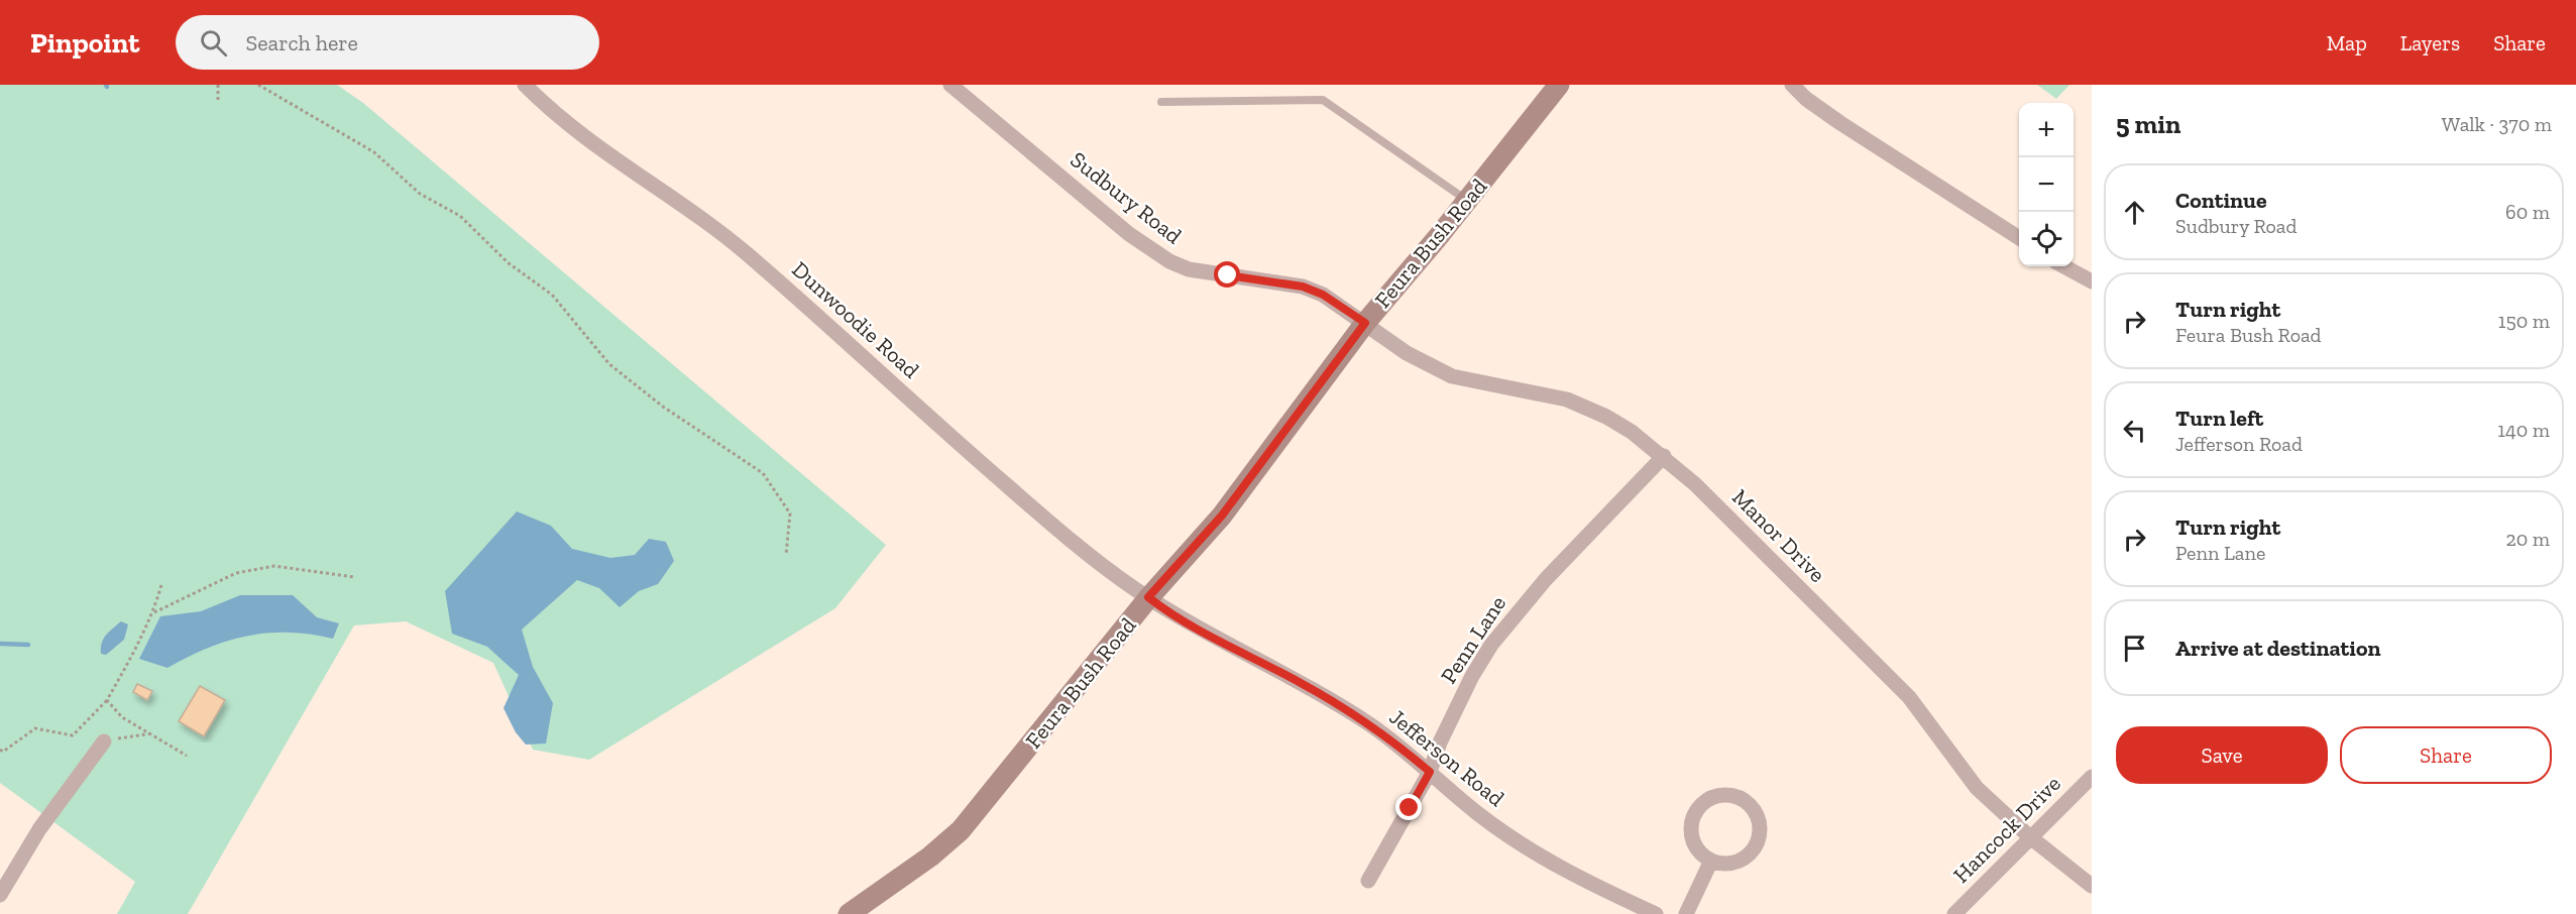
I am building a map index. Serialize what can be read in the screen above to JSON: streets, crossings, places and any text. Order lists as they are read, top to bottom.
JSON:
{
  "streets": {
    "main road": ["Feura Bush Road"],
    "street": [
      "Sudbury Road",
      "Dunwoodie Road",
      "Manor Drive",
      "Penn Lane",
      "Jefferson Road",
      "Hancock Drive"
    ]
  },
  "crossings": [
    ["Sudbury Road", "Feura Bush Road"],
    ["Sudbury Road", "Manor Drive"],
    ["Feura Bush Road", "Dunwoodie Road"],
    ["Feura Bush Road", "Manor Drive"],
    ["Feura Bush Road", "Jefferson Road"],
    ["Dunwoodie Road", "Jefferson Road"],
    ["Manor Drive", "Penn Lane"],
    ["Manor Drive", "Hancock Drive"],
    ["Penn Lane", "Jefferson Road"]
  ],
  "page": {
    "header": "Pinpoint",
    "search": "Search here",
    "nav": ["Map", "Layers", "Share"],
    "heading": ["5 min", "Walk · 370 m"],
    "map_buttons": ["+", "−"],
    "list": [
      ["Continue", "Sudbury Road", "60 m"],
      ["Turn right", "Feura Bush Road", "150 m"],
      ["Turn left", "Jefferson Road", "140 m"],
      ["Turn right", "Penn Lane", "20 m"],
      "Arrive at destination"
    ],
    "buttons": ["Save", "Share"]
  }
}
